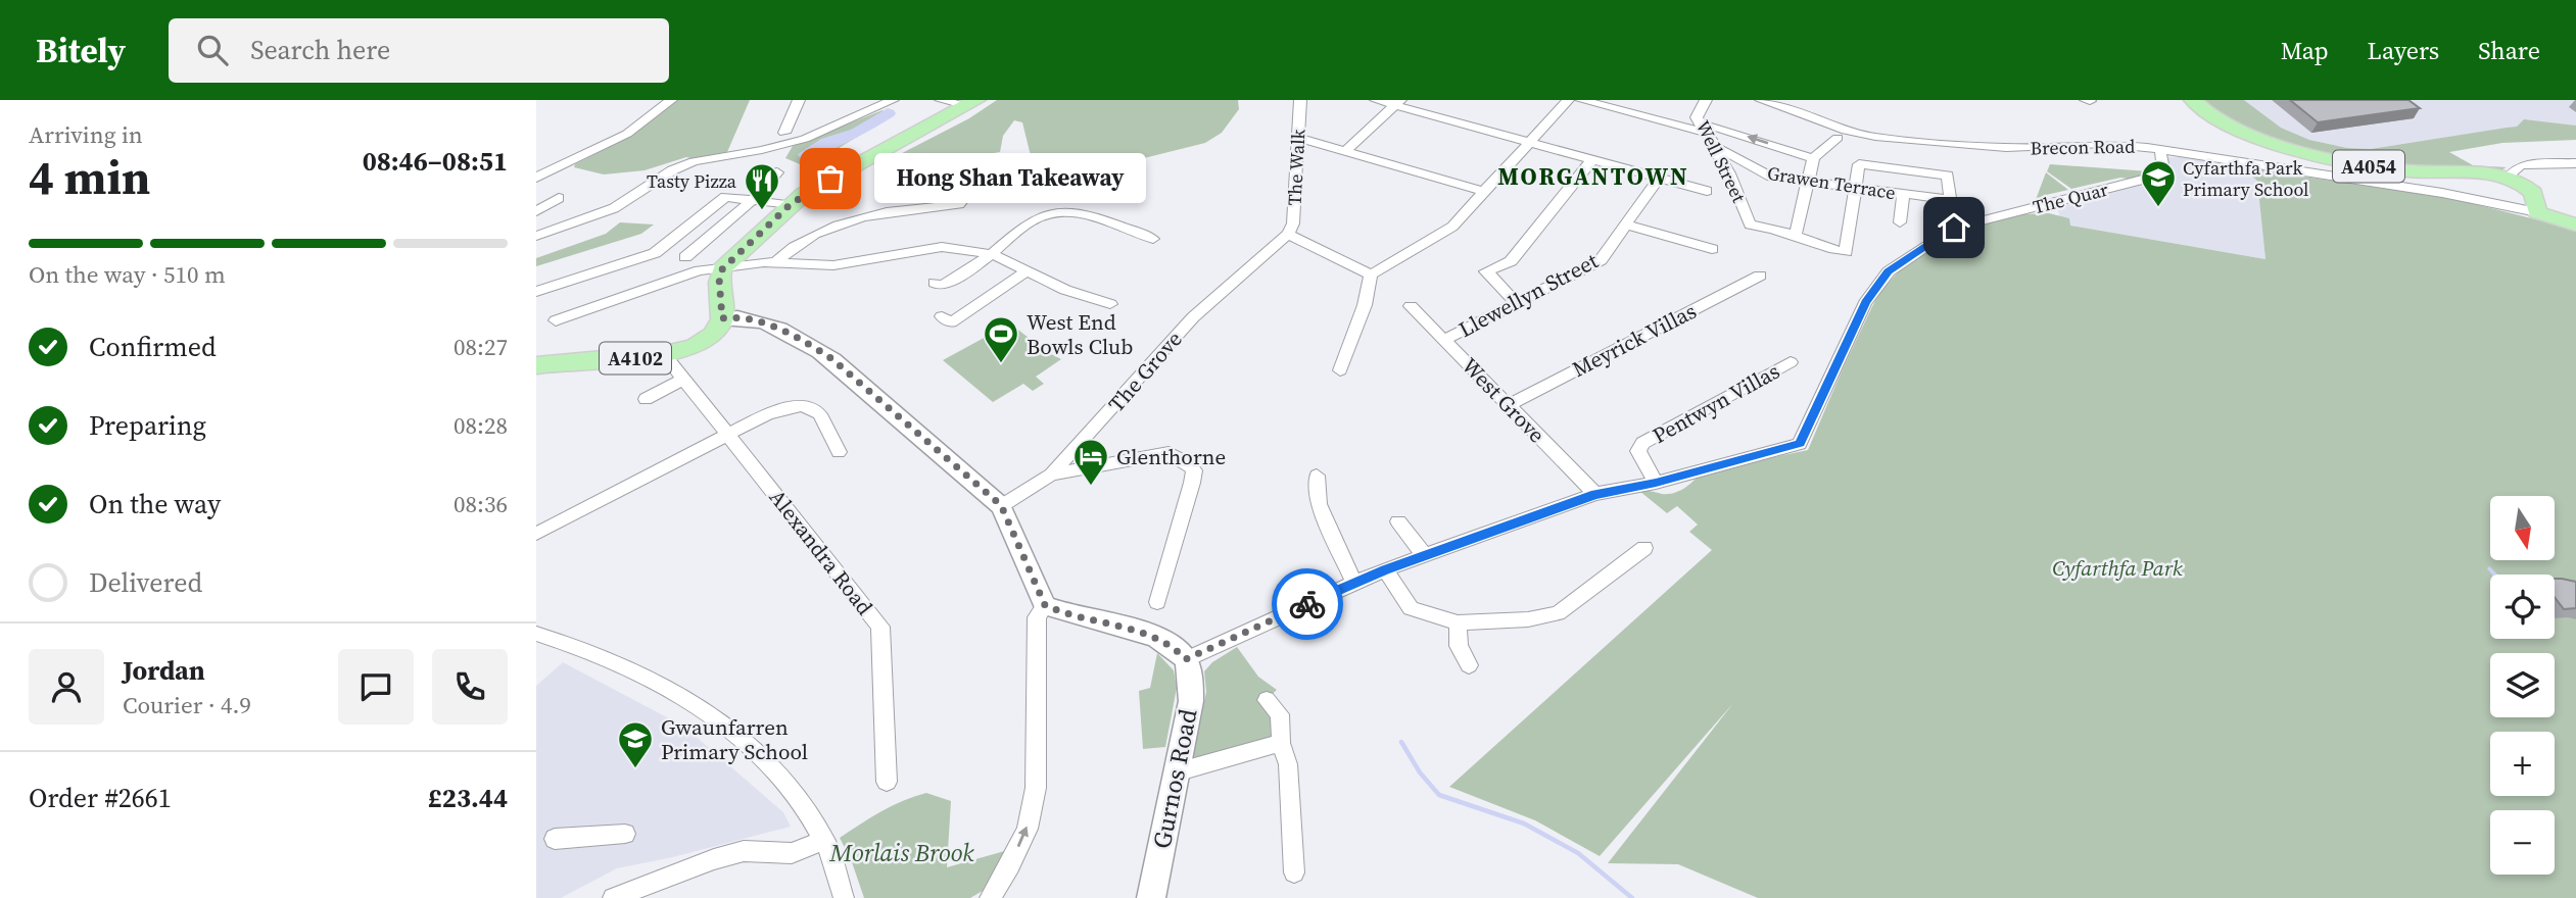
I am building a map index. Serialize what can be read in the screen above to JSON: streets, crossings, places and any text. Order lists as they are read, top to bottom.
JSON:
{
  "streets": {
    "main road": ["Brecon Road", "A4054", "A4102"],
    "street": [
      "Well Street",
      "The Walk",
      "Grawen Terrace",
      "The Quar",
      "Llewellyn Street",
      "Meyrick Villas",
      "The Grove",
      "West Grove",
      "Pentwyn Villas",
      "Alexandra Road",
      "Gurnos Road"
    ]
  },
  "crossings": [
    ["Brecon Road", "The Quar"],
    ["Well Street", "Grawen Terrace"],
    ["The Walk", "The Grove"],
    ["Llewellyn Street", "West Grove"],
    ["Meyrick Villas", "West Grove"],
    ["A4102", "Alexandra Road"]
  ],
  "districts": ["MORGANTOWN"],
  "parks": ["Cyfarthfa Park", "Morlais Brook"],
  "places": {
    "other": ["Hong Shan Takeaway"],
    "school or university": ["Cyfarthfa Park Primary School", "Gwaunfarren Primary School"],
    "restaurant": ["Tasty Pizza"],
    "sports": ["West End Bowls Club"],
    "hotel": ["Glenthorne"]
  },
  "north": "bottom",
  "page": {
    "header": "Bitely",
    "search": "Search here",
    "nav": ["Map", "Layers", "Share"],
    "heading": ["4 min", "Arriving in", "08:46–08:51"],
    "panel": [
      "Jordan",
      "Courier · 4.9",
      "Order #2661",
      "£23.44"
    ],
    "bubble": "Hong Shan Takeaway",
    "bar": "On the way · 510 m",
    "list": [
      ["Confirmed", "08:27"],
      ["Preparing", "08:28"],
      ["On the way", "08:36"],
      "Delivered"
    ],
    "map_buttons": ["+", "−"]
  }
}
